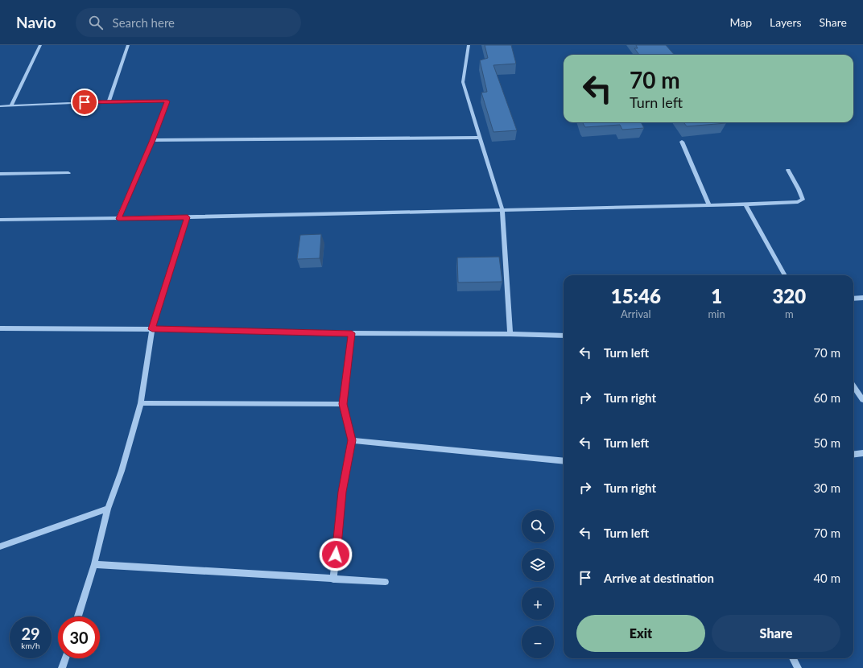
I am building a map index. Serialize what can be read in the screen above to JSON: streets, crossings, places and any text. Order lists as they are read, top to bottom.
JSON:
{
  "page": {
    "header": "Navio",
    "search": "Search here",
    "nav": ["Map", "Layers", "Share"],
    "turn": ["70 m", "Turn left"],
    "eta": [
      "15:46",
      "Arrival",
      "1",
      "min",
      "320",
      "m"
    ],
    "list": [
      {
        "name": "Turn left",
        "value": "70 m"
      },
      {
        "name": "Turn right",
        "value": "60 m"
      },
      {
        "name": "Turn left",
        "value": "50 m"
      },
      {
        "name": "Turn right",
        "value": "30 m"
      },
      {
        "name": "Turn left",
        "value": "70 m"
      },
      {
        "name": "Arrive at destination",
        "value": "40 m"
      }
    ],
    "map_buttons": ["+", "−"],
    "buttons": ["Exit", "Share"],
    "speed": "29 km/h",
    "limit": "30"
  }
}
